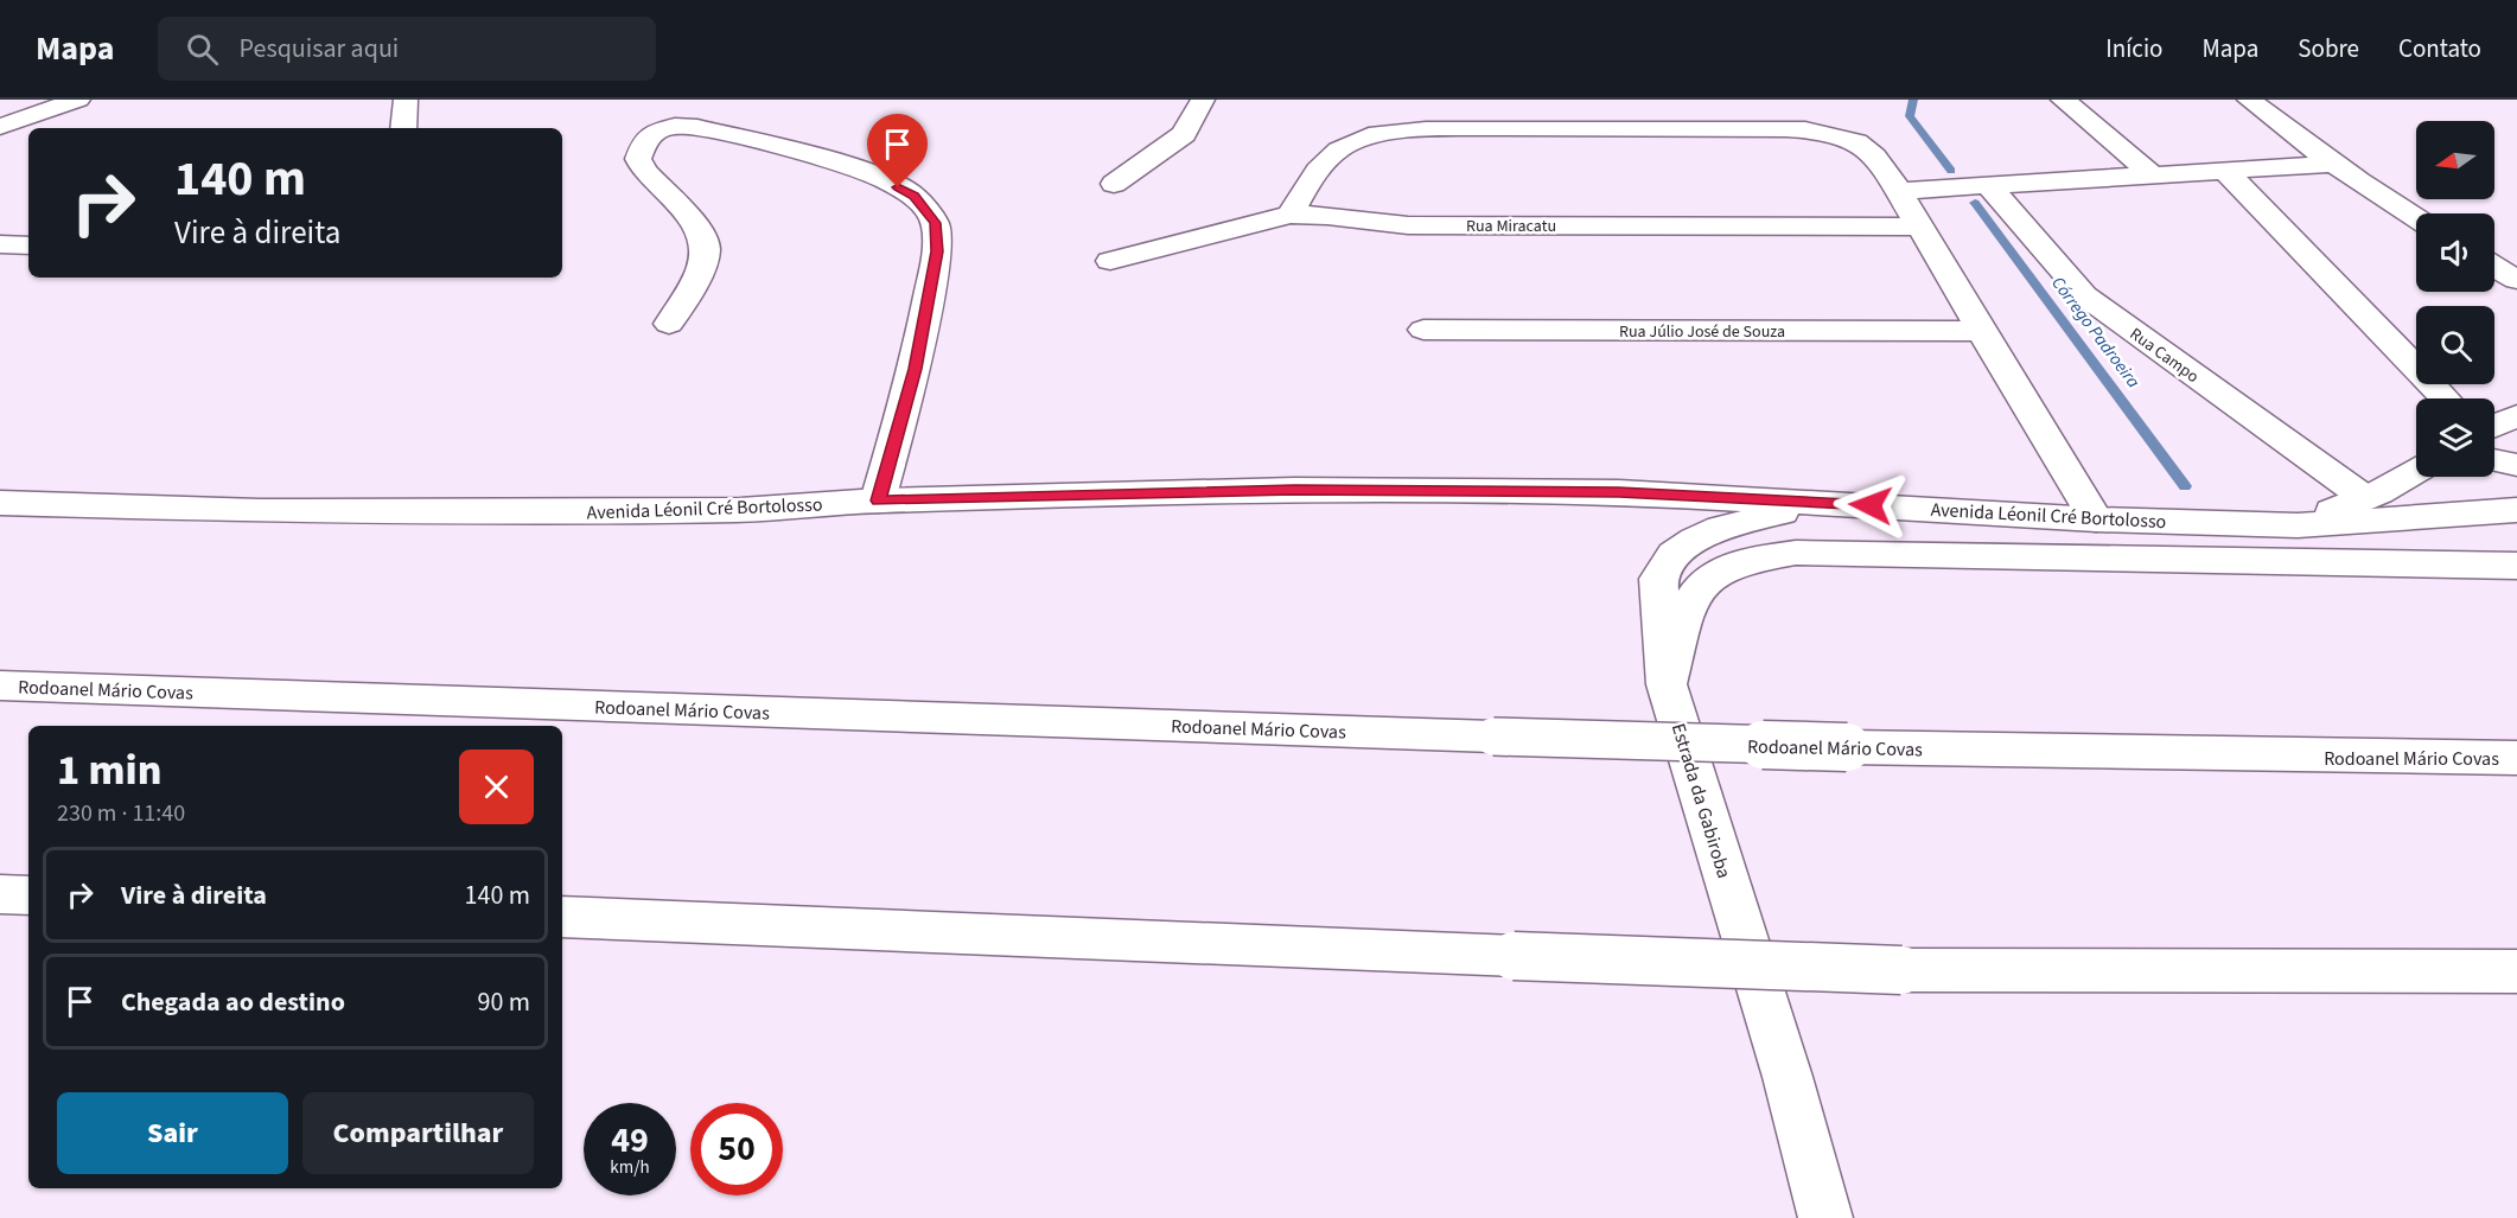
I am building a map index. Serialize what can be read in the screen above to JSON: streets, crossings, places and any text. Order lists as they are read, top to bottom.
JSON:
{
  "streets": {
    "main road": [
      "Rua Miracatu",
      "Rua Júlio José de Souza",
      "Rua Campo",
      "Avenida Léonil Cré Bortolosso",
      "Rodoanel Mário Covas",
      "Estrada da Gabiroba"
    ]
  },
  "crossings": [
    ["Avenida Léonil Cré Bortolosso", "Estrada da Gabiroba"]
  ],
  "water": ["Córrego Padroeira"],
  "north": "left",
  "page": {
    "header": "Mapa",
    "search": "Pesquisar aqui",
    "nav": [
      "Início",
      "Mapa",
      "Sobre",
      "Contato"
    ],
    "turn": ["140 m", "Vire à direita"],
    "heading": ["1 min", "230 m · 11:40"],
    "list": [
      {
        "name": "Vire à direita",
        "value": "140 m"
      },
      {
        "name": "Chegada ao destino",
        "value": "90 m"
      }
    ],
    "buttons": ["Sair", "Compartilhar"],
    "speed": "49 km/h",
    "limit": "50"
  }
}
